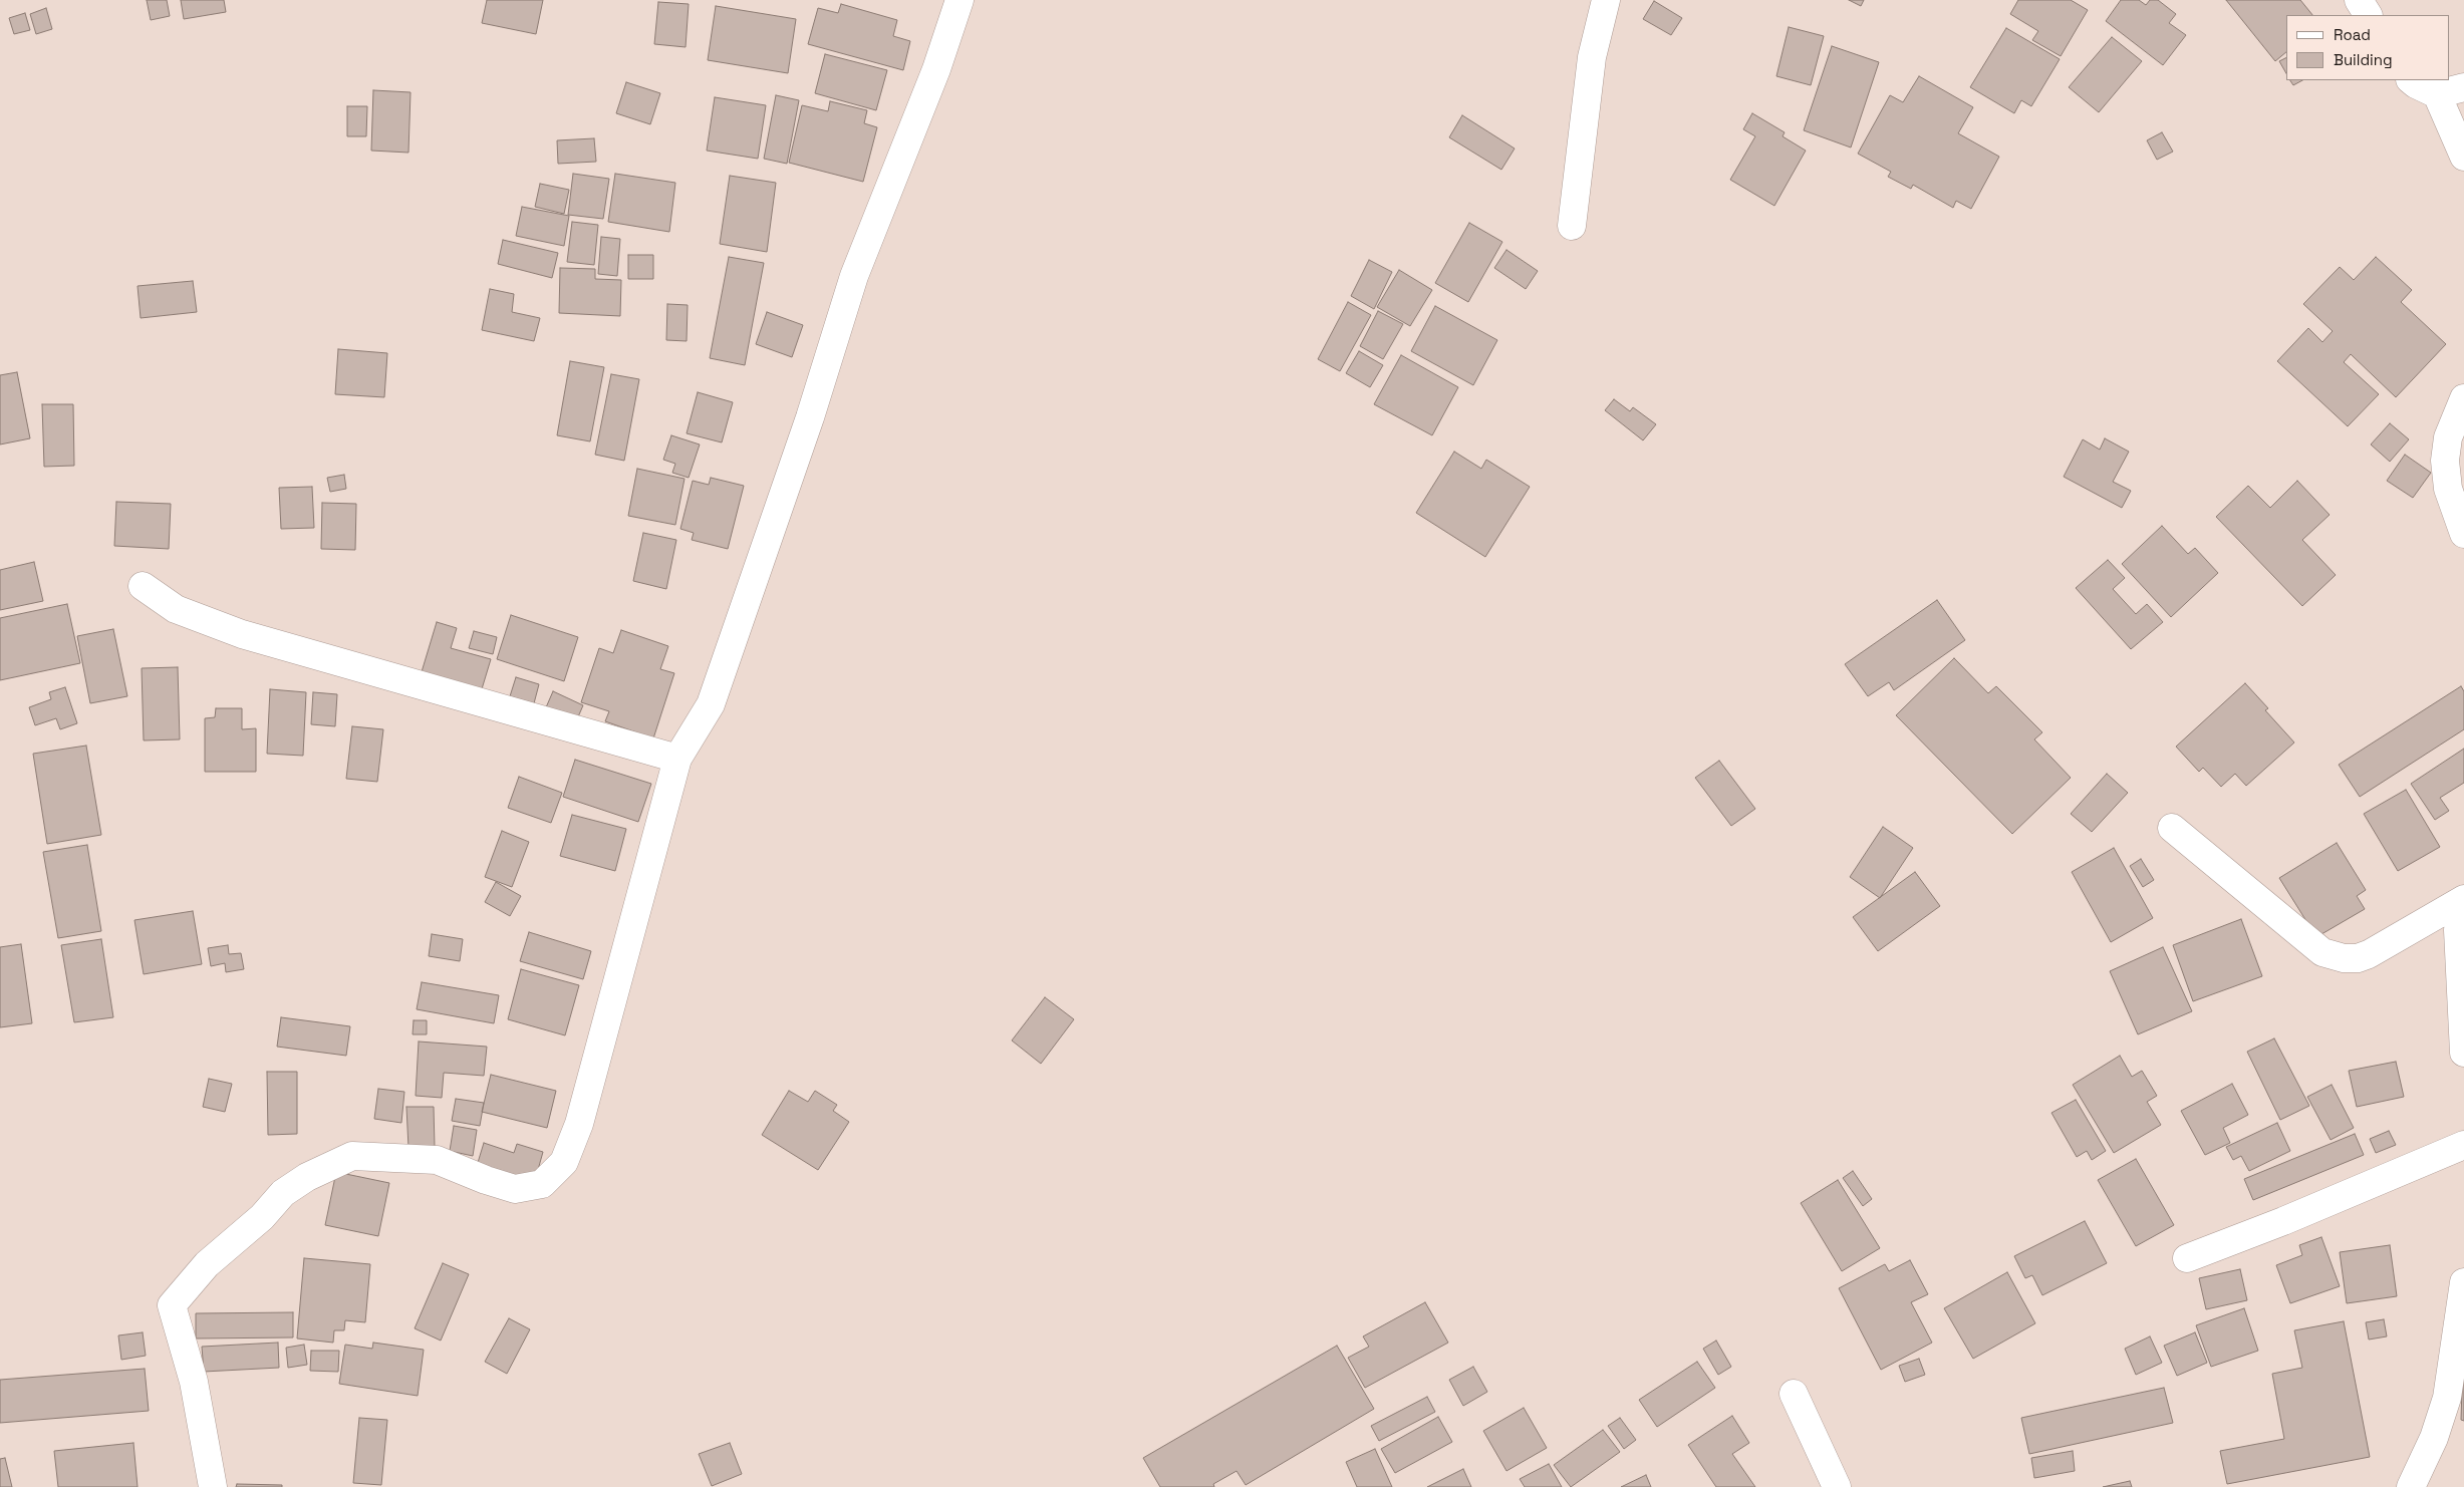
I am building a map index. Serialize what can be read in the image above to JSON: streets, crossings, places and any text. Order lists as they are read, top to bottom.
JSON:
{
  "legend": ["Road", "Building"]
}
